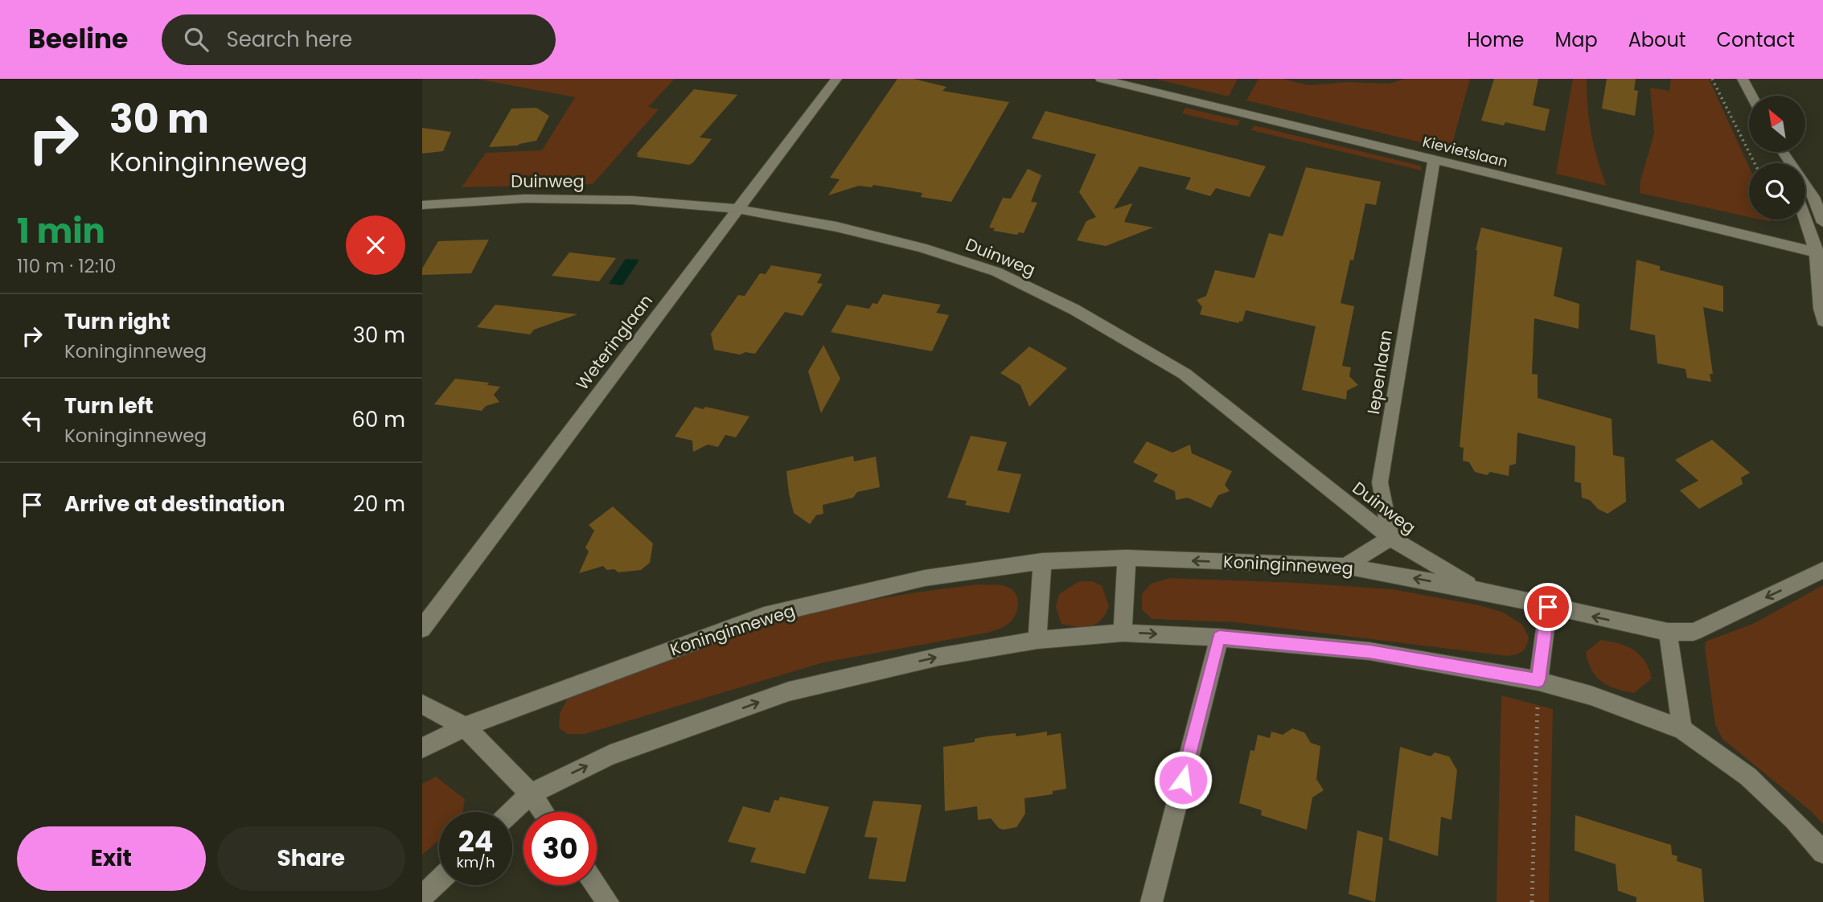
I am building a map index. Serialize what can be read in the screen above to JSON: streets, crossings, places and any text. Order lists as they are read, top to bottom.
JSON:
{
  "streets": {
    "street": [
      "Kievietslaan",
      "Duinweg",
      "Weteringlaan",
      "Iepenlaan",
      "Koninginneweg"
    ]
  },
  "crossings": [
    ["Kievietslaan", "Iepenlaan"],
    ["Duinweg", "Weteringlaan"],
    ["Duinweg", "Iepenlaan"],
    ["Duinweg", "Koninginneweg"]
  ],
  "north": "top left",
  "page": {
    "header": "Beeline",
    "search": "Search here",
    "nav": [
      "Home",
      "Map",
      "About",
      "Contact"
    ],
    "turn": ["30 m", "Koninginneweg"],
    "heading": ["1 min", "110 m · 12:10"],
    "list": [
      {
        "name": "Turn right",
        "note": "Koninginneweg",
        "value": "30 m"
      },
      {
        "name": "Turn left",
        "note": "Koninginneweg",
        "value": "60 m"
      },
      {
        "name": "Arrive at destination",
        "value": "20 m"
      }
    ],
    "speed": "24 km/h",
    "limit": "30",
    "buttons": ["Exit", "Share"]
  }
}
